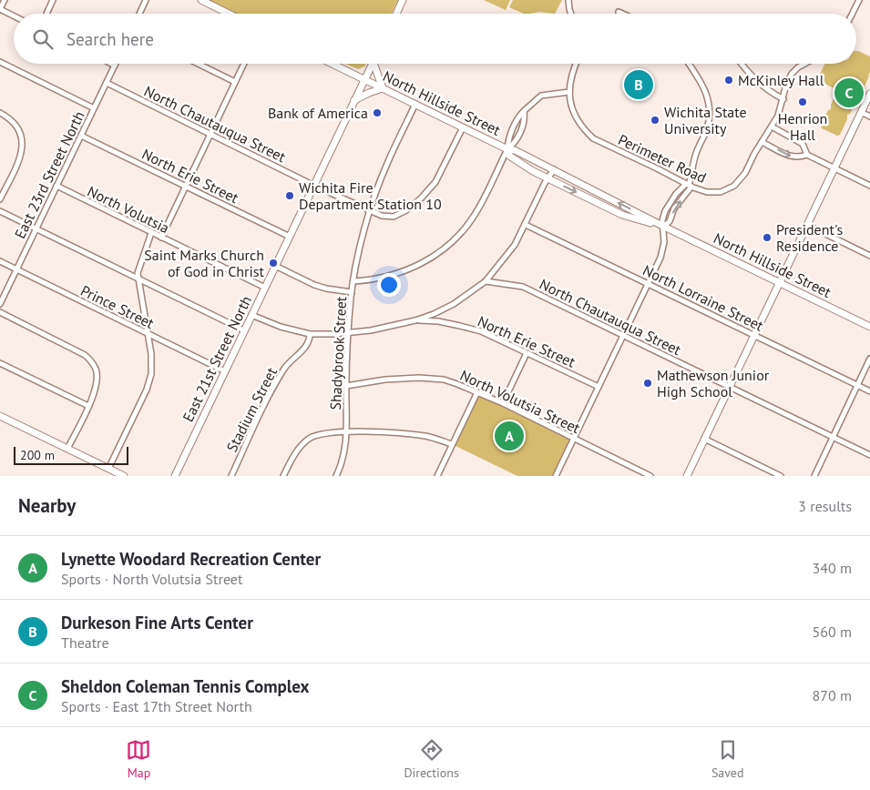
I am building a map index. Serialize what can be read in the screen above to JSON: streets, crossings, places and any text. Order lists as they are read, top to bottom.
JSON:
{
  "streets": {
    "main road": ["North Hillside Street", "East 21st Street North"],
    "street": [
      "North Chautauqua Street",
      "Perimeter Road",
      "East 23rd Street North",
      "North Erie Street",
      "North Volutsia",
      "North Lorraine Street",
      "Prince Street",
      "Shadybrook Street",
      "North Volutsia Street",
      "Stadium Street"
    ]
  },
  "crossings": [
    ["North Hillside Street", "North Chautauqua Street"],
    ["North Hillside Street", "Shadybrook Street"],
    ["North Hillside Street", "East 21st Street North"],
    ["North Chautauqua Street", "East 23rd Street North"],
    ["North Chautauqua Street", "Shadybrook Street"],
    ["North Chautauqua Street", "East 21st Street North"],
    ["East 23rd Street North", "North Erie Street"],
    ["East 23rd Street North", "North Volutsia"],
    ["East 23rd Street North", "Prince Street"],
    ["North Erie Street", "East 21st Street North"],
    ["North Volutsia", "East 21st Street North"],
    ["Prince Street", "East 21st Street North"],
    ["Shadybrook Street", "North Volutsia Street"]
  ],
  "places": [
    "McKinley Hall",
    "Henrion Hall",
    "Bank of America",
    "Wichita State University",
    "Wichita Fire Department Station 10",
    "President's Residence",
    "Saint Marks Church of God in Christ",
    "Mathewson Junior High School"
  ],
  "scale_bar": "200 m",
  "page": {
    "search": "Search here",
    "pins": ["B", "C", "A"],
    "scale": "200 m",
    "heading": ["Nearby", "3 results"],
    "list": [
      {
        "mark": "A",
        "name": "Lynette Woodard Recreation Center",
        "note": "Sports · North Volutsia Street",
        "value": "340 m"
      },
      {
        "mark": "B",
        "name": "Durkeson Fine Arts Center",
        "note": "Theatre",
        "value": "560 m"
      },
      {
        "mark": "C",
        "name": "Sheldon Coleman Tennis Complex",
        "note": "Sports · East 17th Street North",
        "value": "870 m"
      }
    ],
    "nav": ["Map", "Directions", "Saved"]
  }
}
